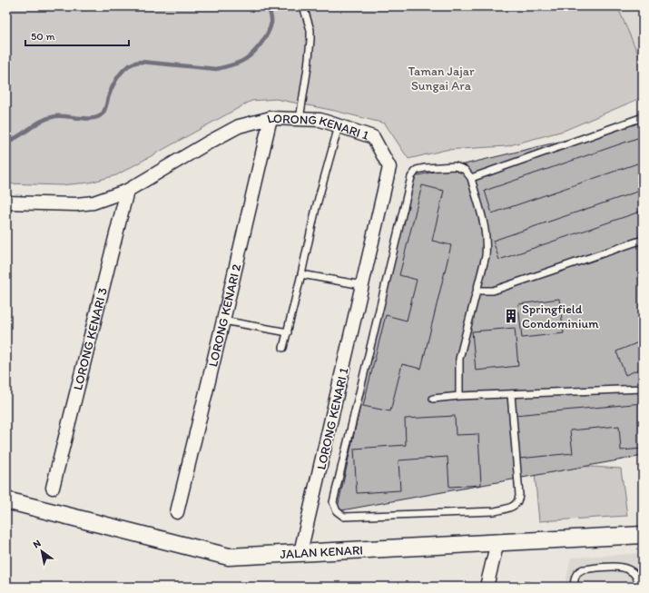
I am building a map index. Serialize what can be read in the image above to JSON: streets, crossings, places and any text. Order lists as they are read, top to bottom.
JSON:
{
  "streets": {
    "street": [
      "LORONG KENARI 1",
      "LORONG KENARI 2",
      "LORONG KENARI 3",
      "JALAN KENARI"
    ]
  },
  "crossings": [
    ["LORONG KENARI 1", "LORONG KENARI 2"],
    ["LORONG KENARI 1", "LORONG KENARI 3"],
    ["LORONG KENARI 1", "JALAN KENARI"]
  ],
  "parks": ["Taman Jajar Sungai Ara"],
  "places": {
    "building": ["Springfield Condominium"]
  },
  "scale_bar": "50 m",
  "north": "top left"
}
